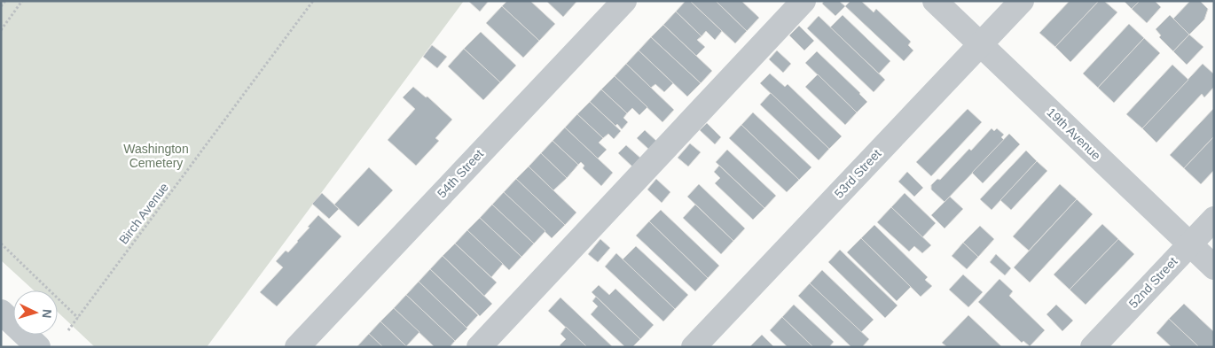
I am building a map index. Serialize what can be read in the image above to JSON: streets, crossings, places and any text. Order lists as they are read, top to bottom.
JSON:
{
  "streets": {
    "street": [
      "19th Avenue",
      "54th Street",
      "53rd Street",
      "52nd Street"
    ],
    "path": ["Birch Avenue"]
  },
  "crossings": [
    ["19th Avenue", "53rd Street"],
    ["19th Avenue", "52nd Street"]
  ],
  "parks": ["Washington Cemetery"],
  "north": "right"
}
